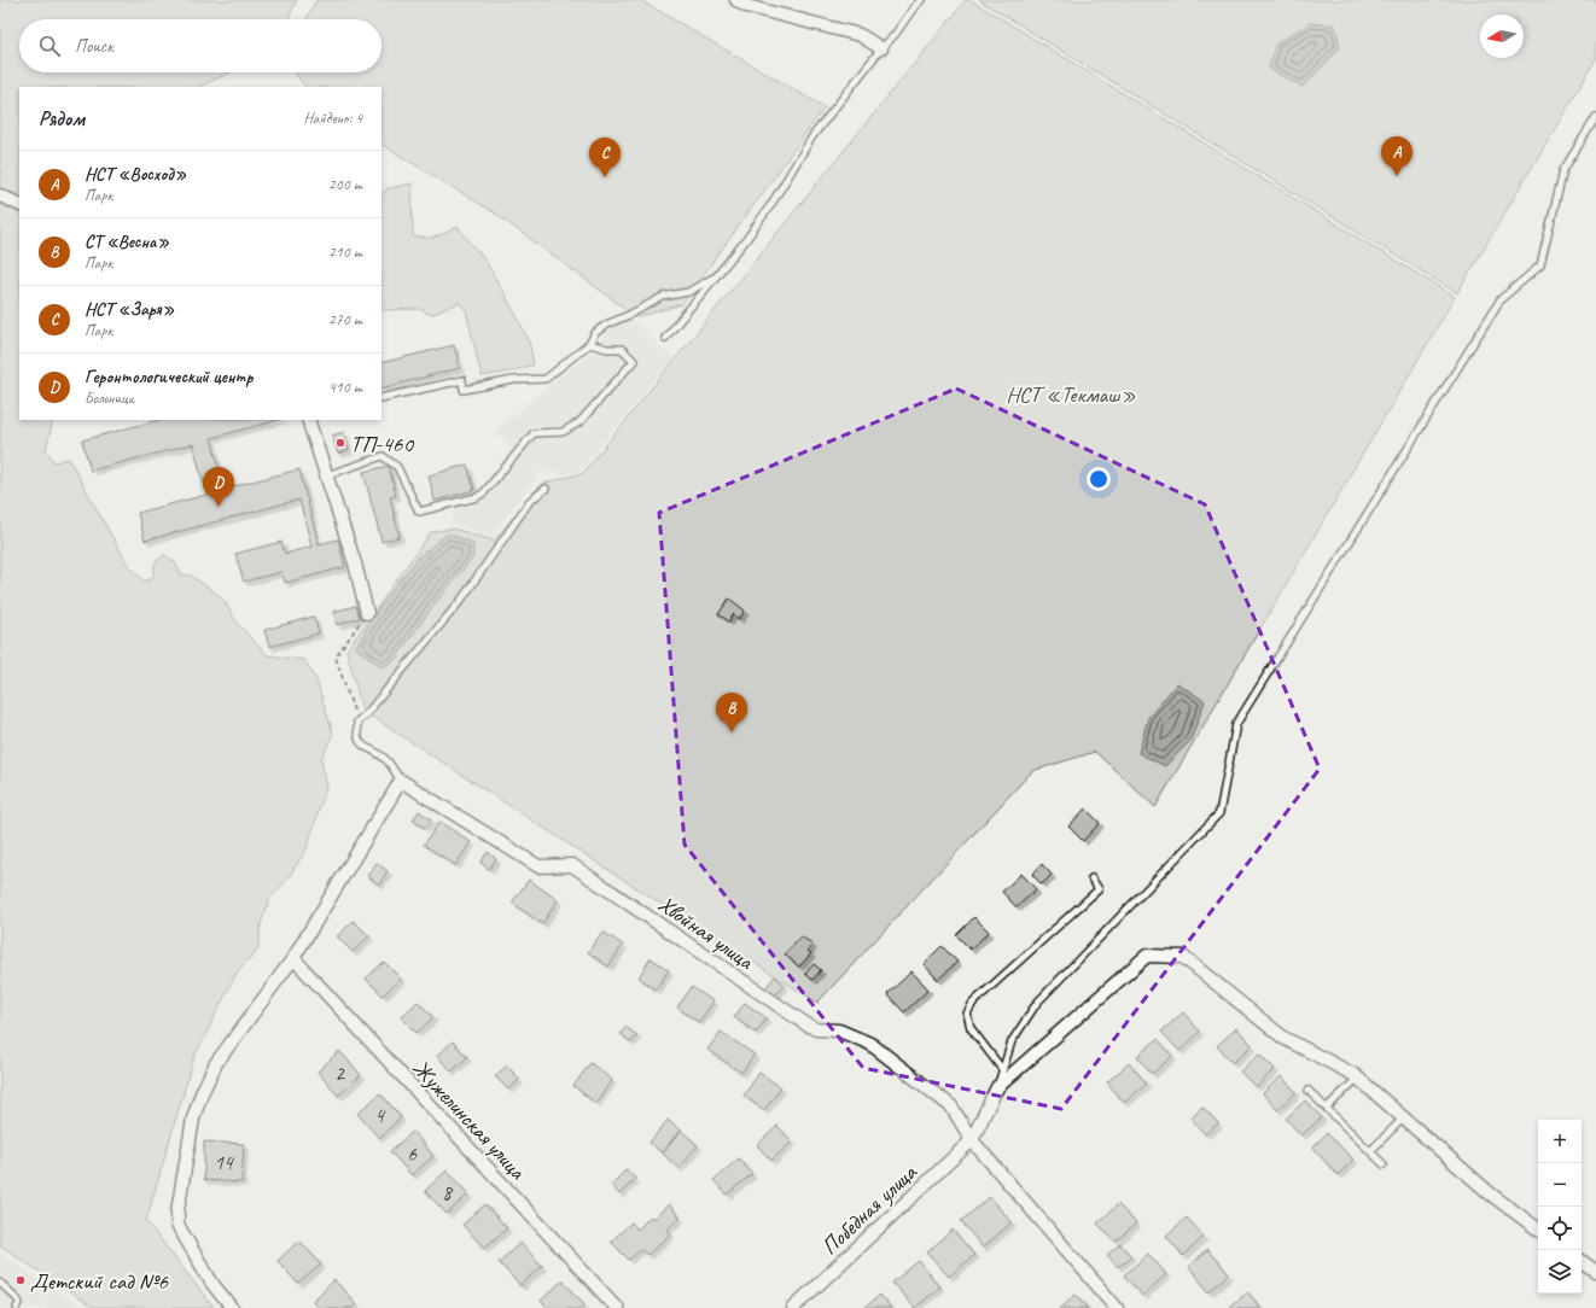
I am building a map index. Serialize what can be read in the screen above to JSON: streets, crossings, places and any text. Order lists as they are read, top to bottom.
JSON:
{
  "streets": {
    "street": ["Хвойная улица", "Жужелинская улица", "Победная улица"]
  },
  "crossings": [
    ["Хвойная улица", "Победная улица"]
  ],
  "parks": ["НСТ «Текмаш»"],
  "places": ["ТП-460", "Детский сад №6"],
  "house_numbers": [
    "2",
    "4",
    "6",
    "14",
    "8"
  ],
  "north": "left",
  "page": {
    "search": "Поиск",
    "heading": ["Рядом", "Найдено: 4"],
    "pins": [
      "A",
      "C",
      "D",
      "B"
    ],
    "list": [
      {
        "mark": "A",
        "name": "НСТ «Восход»",
        "note": "Парк",
        "value": "200 m"
      },
      {
        "mark": "B",
        "name": "СТ «Весна»",
        "note": "Парк",
        "value": "210 m"
      },
      {
        "mark": "C",
        "name": "НСТ «Заря»",
        "note": "Парк",
        "value": "270 m"
      },
      {
        "mark": "D",
        "name": "Геронтологический центр",
        "note": "Больница",
        "value": "410 m"
      }
    ],
    "map_buttons": ["+", "−"]
  }
}
